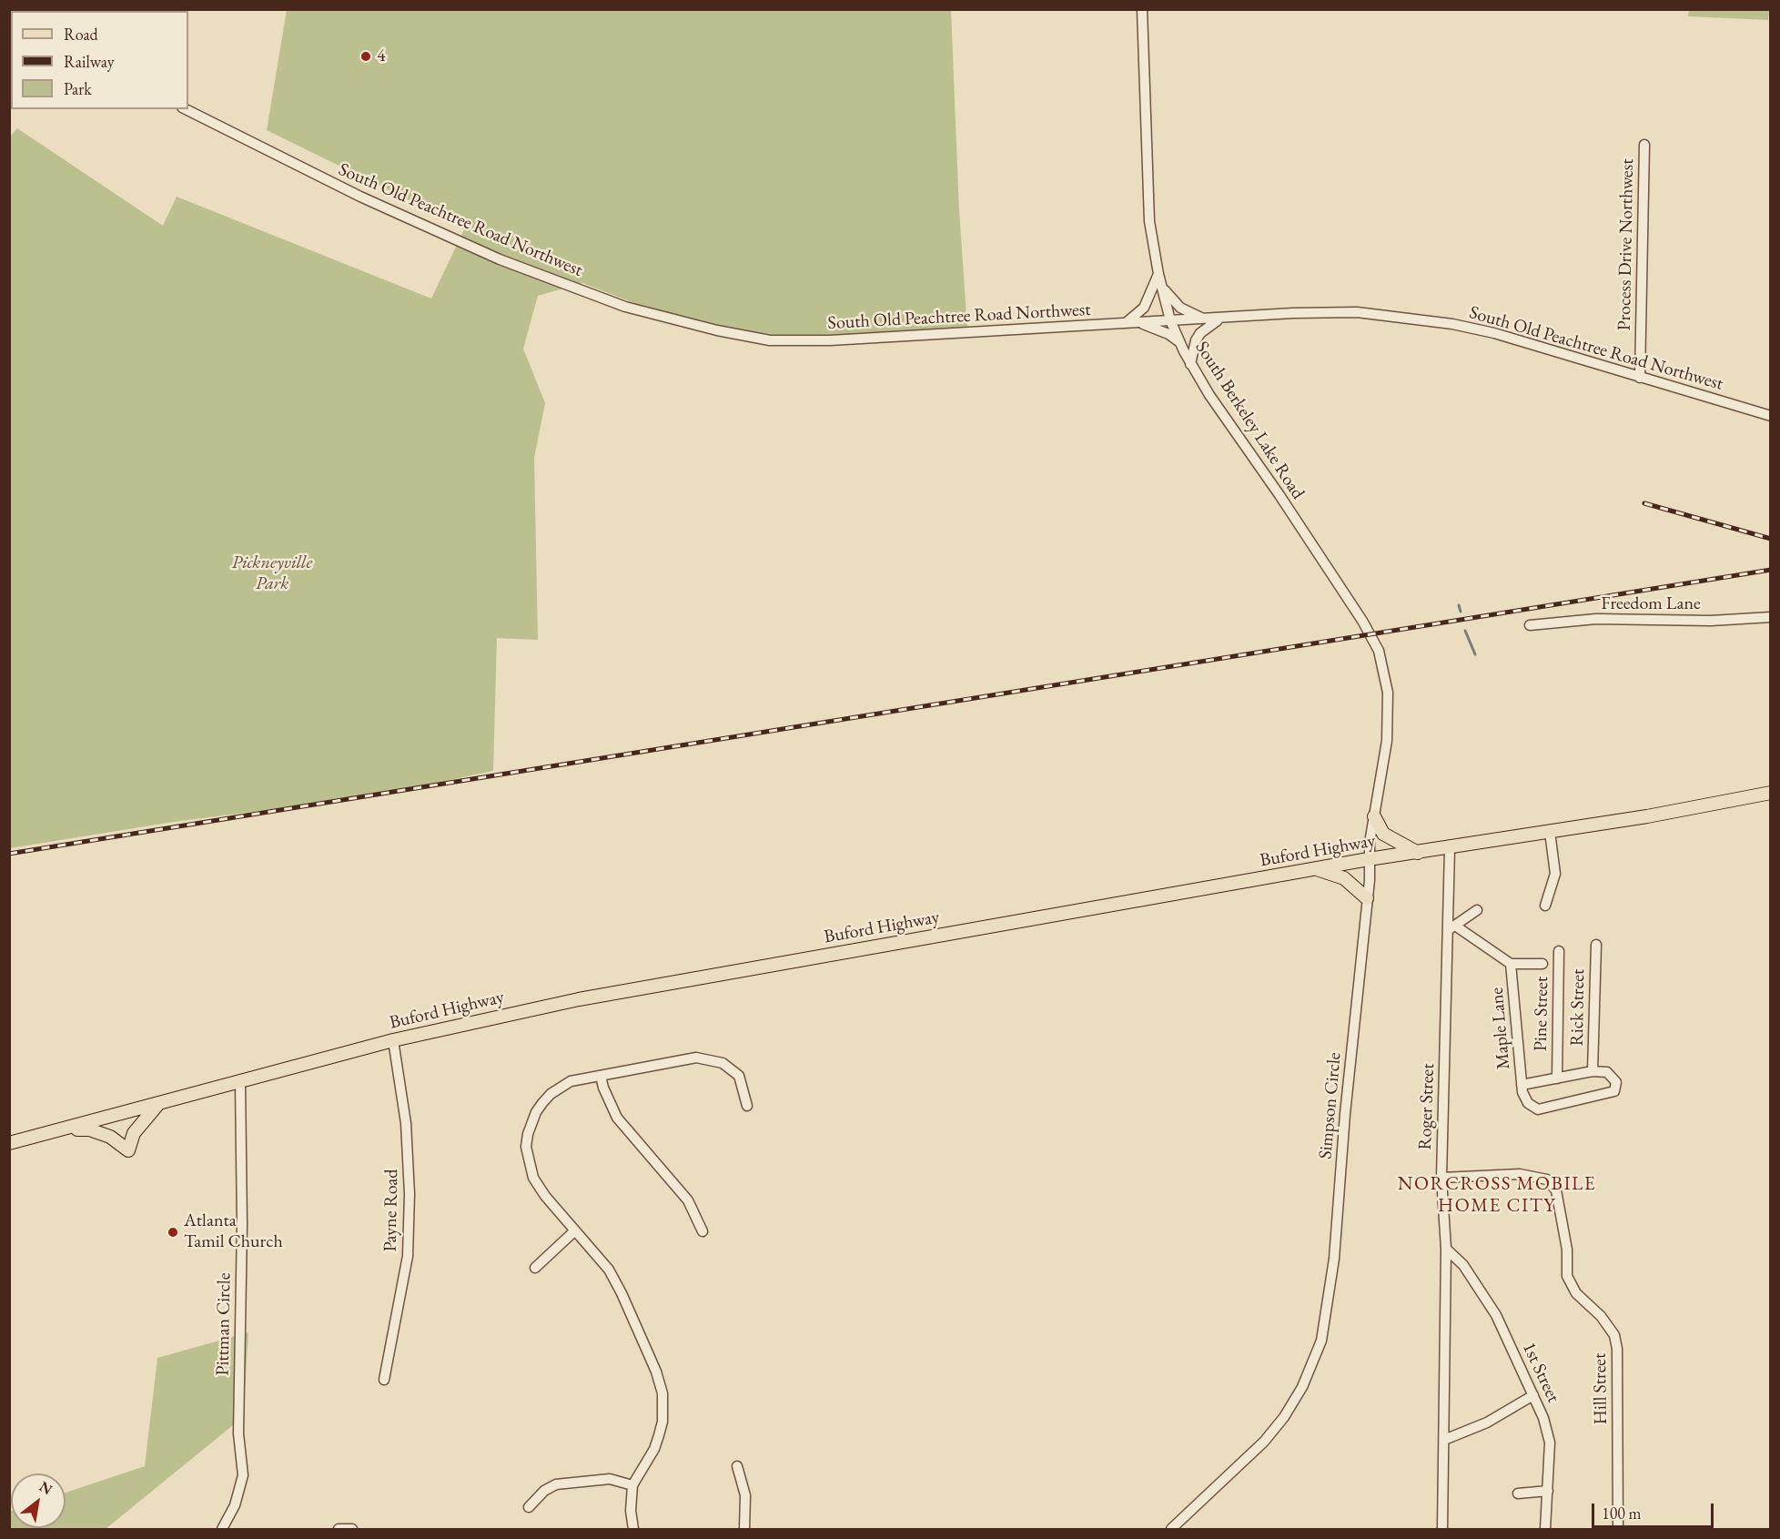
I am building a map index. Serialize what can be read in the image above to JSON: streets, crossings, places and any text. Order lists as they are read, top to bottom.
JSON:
{
  "streets": {
    "main road": ["Buford Highway"],
    "street": [
      "South Old Peachtree Road Northwest",
      "Process Drive Northwest",
      "South Berkeley Lake Road",
      "Freedom Lane",
      "Rick Street",
      "Pine Street",
      "Maple Lane",
      "Simpson Circle",
      "Roger Street",
      "Payne Road",
      "Pittman Circle",
      "1st Street",
      "Hill Street"
    ]
  },
  "crossings": [
    ["South Old Peachtree Road Northwest", "Process Drive Northwest"],
    ["South Old Peachtree Road Northwest", "South Berkeley Lake Road"],
    ["South Berkeley Lake Road", "Simpson Circle"],
    ["Buford Highway", "Simpson Circle"],
    ["Buford Highway", "Roger Street"],
    ["Buford Highway", "Payne Road"],
    ["Buford Highway", "Pittman Circle"],
    ["Rick Street", "Maple Lane"],
    ["Pine Street", "Maple Lane"],
    ["Maple Lane", "Roger Street"],
    ["Roger Street", "1st Street"],
    ["Roger Street", "Hill Street"]
  ],
  "districts": ["NORCROSS MOBILE HOME CITY"],
  "parks": ["Pickneyville Park"],
  "places": ["4", "Atlanta Tamil Church"],
  "legend": ["Road", "Railway", "Park"],
  "scale_bar": "100 m",
  "north": "top right"
}
